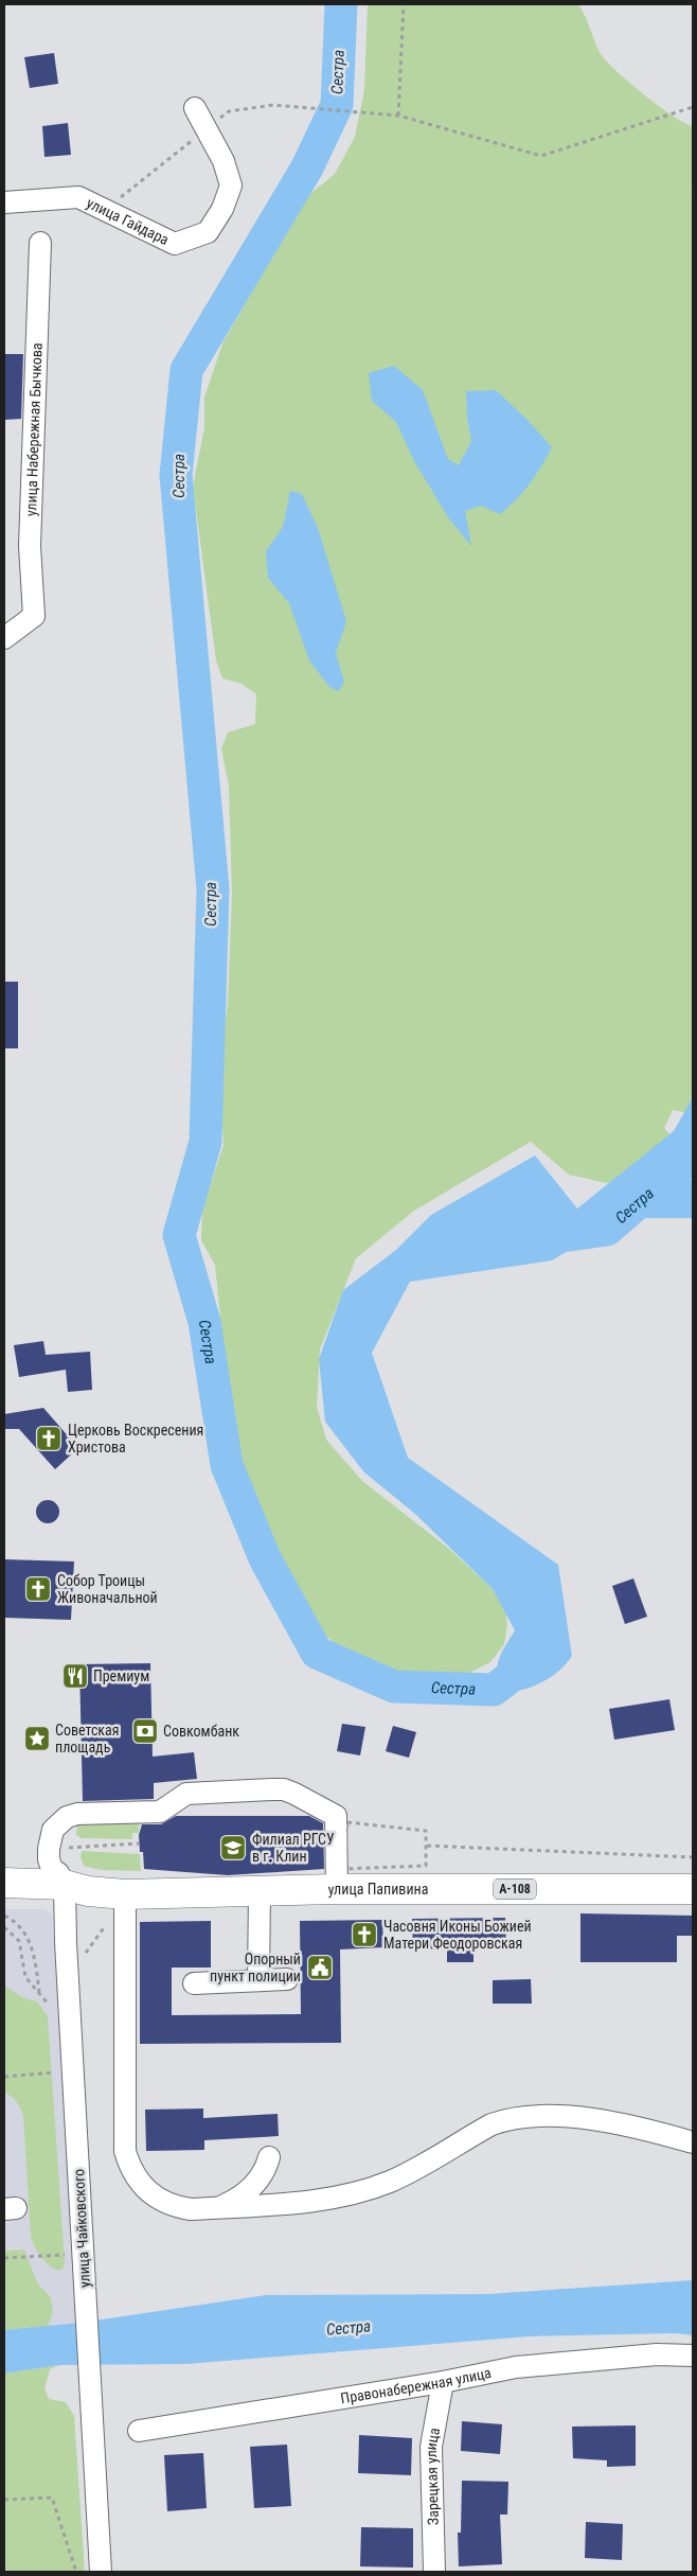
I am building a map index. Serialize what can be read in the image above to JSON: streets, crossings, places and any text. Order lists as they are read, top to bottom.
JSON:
{
  "streets": {
    "highway": ["улица Папивина", "А-108"],
    "street": [
      "улица Гайдара",
      "улица Набережная Бычкова",
      "улица Чайковского",
      "Правонабережная улица",
      "Зарецкая улица"
    ]
  },
  "crossings": [
    ["улица Папивина", "А-108"],
    ["улица Папивина", "улица Чайковского"],
    ["А-108", "улица Чайковского"],
    ["Правонабережная улица", "Зарецкая улица"]
  ],
  "water": ["Сестра"],
  "places": {
    "church": ["Церковь Воскресения Христова", "Собор Троицы Живоначальной", "Часовня Иконы Божией Матери Феодоровская"],
    "restaurant": ["Премиум"],
    "bank": ["Совкомбанк"],
    "place": ["Советская площадь"],
    "school or university": ["Филиал РГСУ в г. Клин"],
    "public building": ["Опорный пункт полиции"]
  }
}
